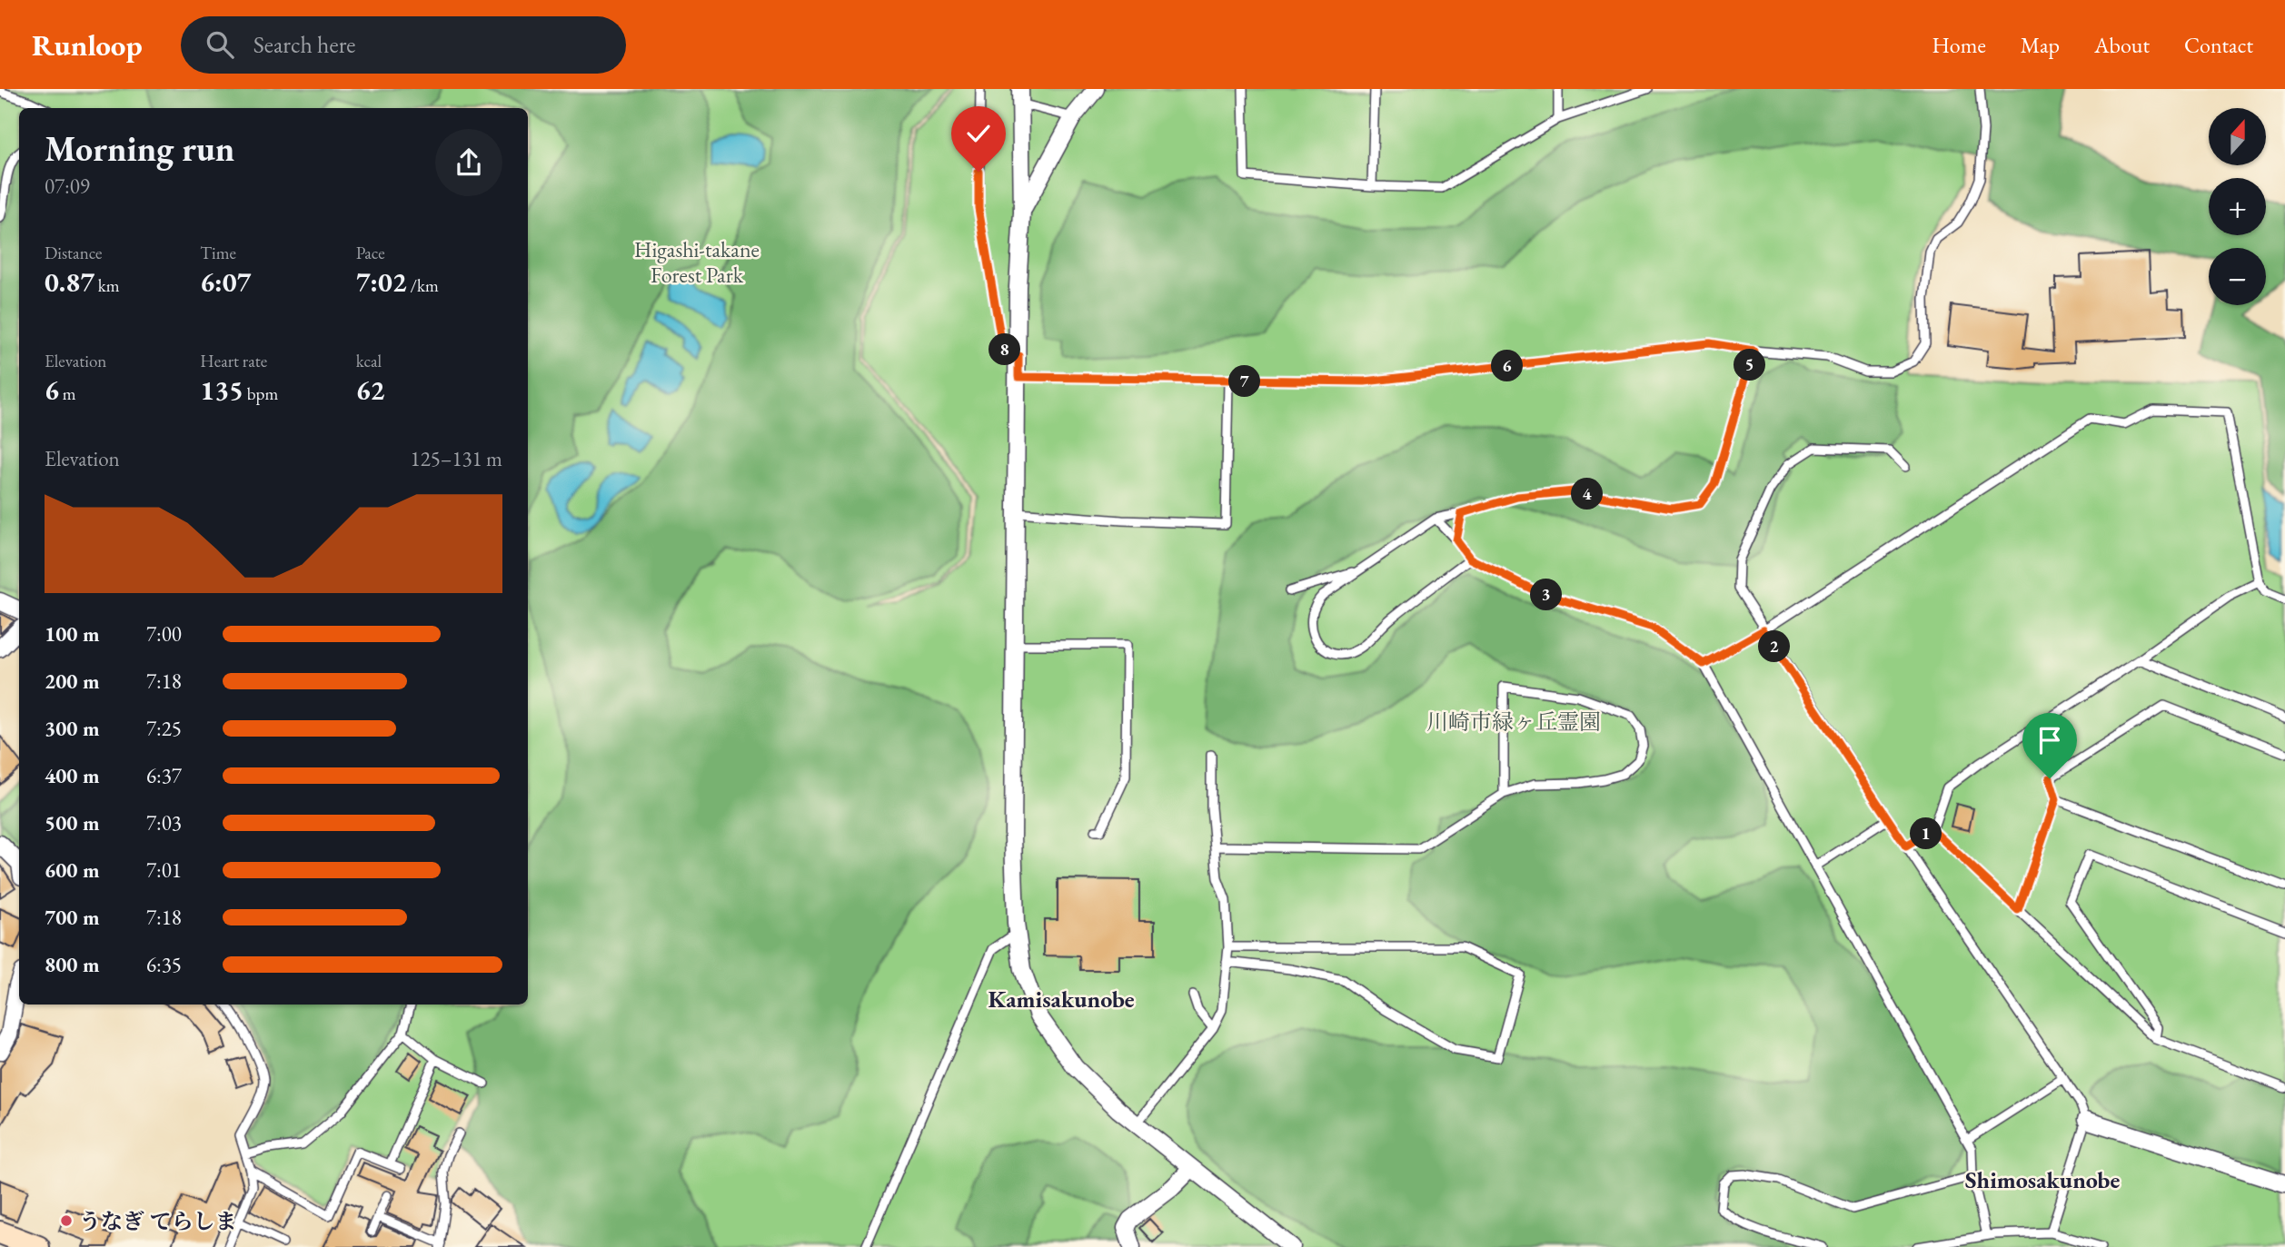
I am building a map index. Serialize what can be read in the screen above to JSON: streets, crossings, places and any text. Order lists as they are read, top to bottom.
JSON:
{
  "districts": ["Kamisakunobe", "Shimosakunobe"],
  "parks": ["Higashi-takane Forest Park", "川崎市緑ヶ丘霊園"],
  "places": ["うなぎ てらしま"],
  "north": "top",
  "page": {
    "header": "Runloop",
    "search": "Search here",
    "nav": [
      "Home",
      "Map",
      "About",
      "Contact"
    ],
    "map_buttons": ["+", "−"],
    "heading": ["Morning run", "07:09"],
    "stats": [
      ["Distance", "0.87 km"],
      ["Time", "6:07"],
      ["Pace", "7:02 /km"],
      ["Elevation", "6 m"],
      ["Heart rate", "135 bpm"],
      ["kcal", "62"]
    ],
    "pins": [
      "8",
      "5",
      "6",
      "7",
      "4",
      "3",
      "2",
      "1"
    ],
    "chart": ["Elevation", "125–131 m"],
    "list": [
      {
        "name": "100 m",
        "note": "7:00"
      },
      {
        "name": "200 m",
        "note": "7:18"
      },
      {
        "name": "300 m",
        "note": "7:25"
      },
      {
        "name": "400 m",
        "note": "6:37"
      },
      {
        "name": "500 m",
        "note": "7:03"
      },
      {
        "name": "600 m",
        "note": "7:01"
      },
      {
        "name": "700 m",
        "note": "7:18"
      },
      {
        "name": "800 m",
        "note": "6:35"
      }
    ]
  }
}
